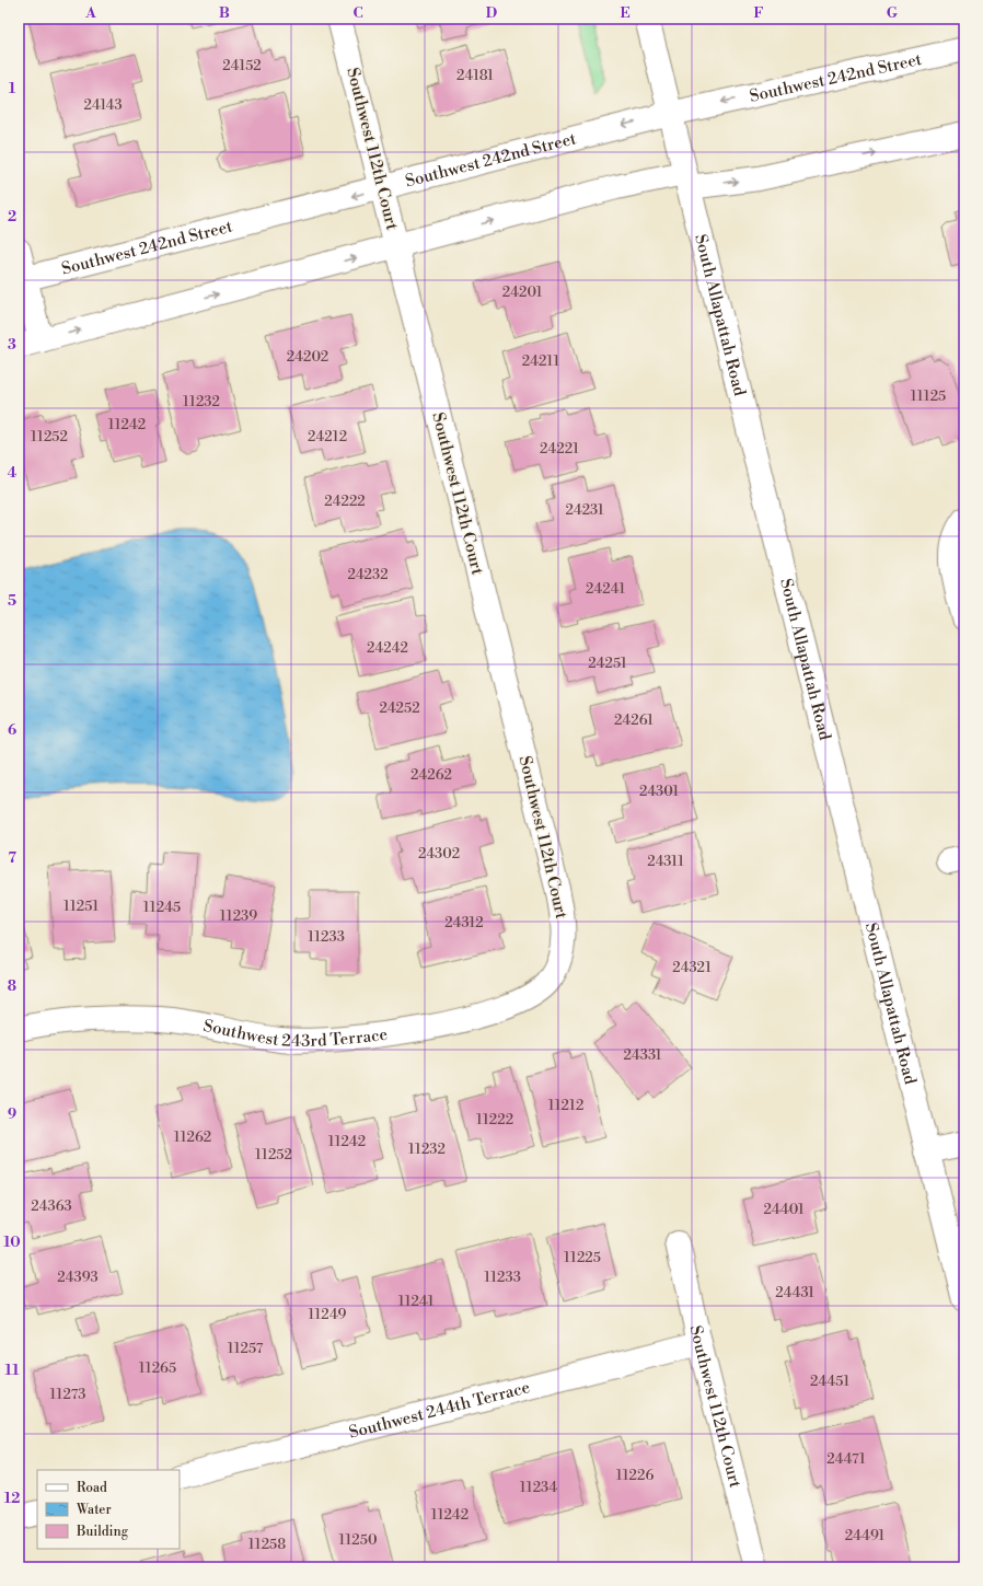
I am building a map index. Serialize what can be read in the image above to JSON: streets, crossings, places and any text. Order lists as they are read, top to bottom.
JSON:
{
  "streets": {
    "street": [
      "Southwest 242nd Street",
      "Southwest 112th Court",
      "South Allapattah Road",
      "Southwest 243rd Terrace",
      "Southwest 244th Terrace"
    ]
  },
  "crossings": [
    ["Southwest 242nd Street", "Southwest 112th Court"],
    ["Southwest 242nd Street", "South Allapattah Road"],
    ["Southwest 112th Court", "Southwest 243rd Terrace"],
    ["Southwest 112th Court", "Southwest 244th Terrace"]
  ],
  "house_numbers": [
    "24152",
    "24181",
    "24143",
    "24201",
    "24202",
    "24211",
    "11125",
    "11232",
    "11242",
    "11252",
    "24212",
    "24221",
    "24222",
    "24231",
    "24232",
    "24241",
    "24242",
    "24251",
    "24252",
    "24261",
    "24262",
    "24301",
    "24302",
    "24311",
    "11251",
    "11245",
    "11239",
    "24312",
    "11233",
    "24321",
    "24331",
    "11212",
    "11222",
    "11262",
    "11242",
    "11232",
    "11252",
    "24363",
    "24401",
    "11225",
    "24393",
    "11233",
    "24431",
    "11241",
    "11249",
    "11257",
    "11265",
    "24451",
    "11273",
    "24471",
    "11226",
    "11234",
    "11242",
    "24491",
    "11250",
    "11258"
  ],
  "legend": ["Road", "Water", "Building"],
  "grid": {
    "columns": [
      "A",
      "B",
      "C",
      "D",
      "E",
      "F",
      "G"
    ],
    "rows": [
      "1",
      "2",
      "3",
      "4",
      "5",
      "6",
      "7",
      "8",
      "9",
      "10",
      "11",
      "12"
    ]
  }
}
